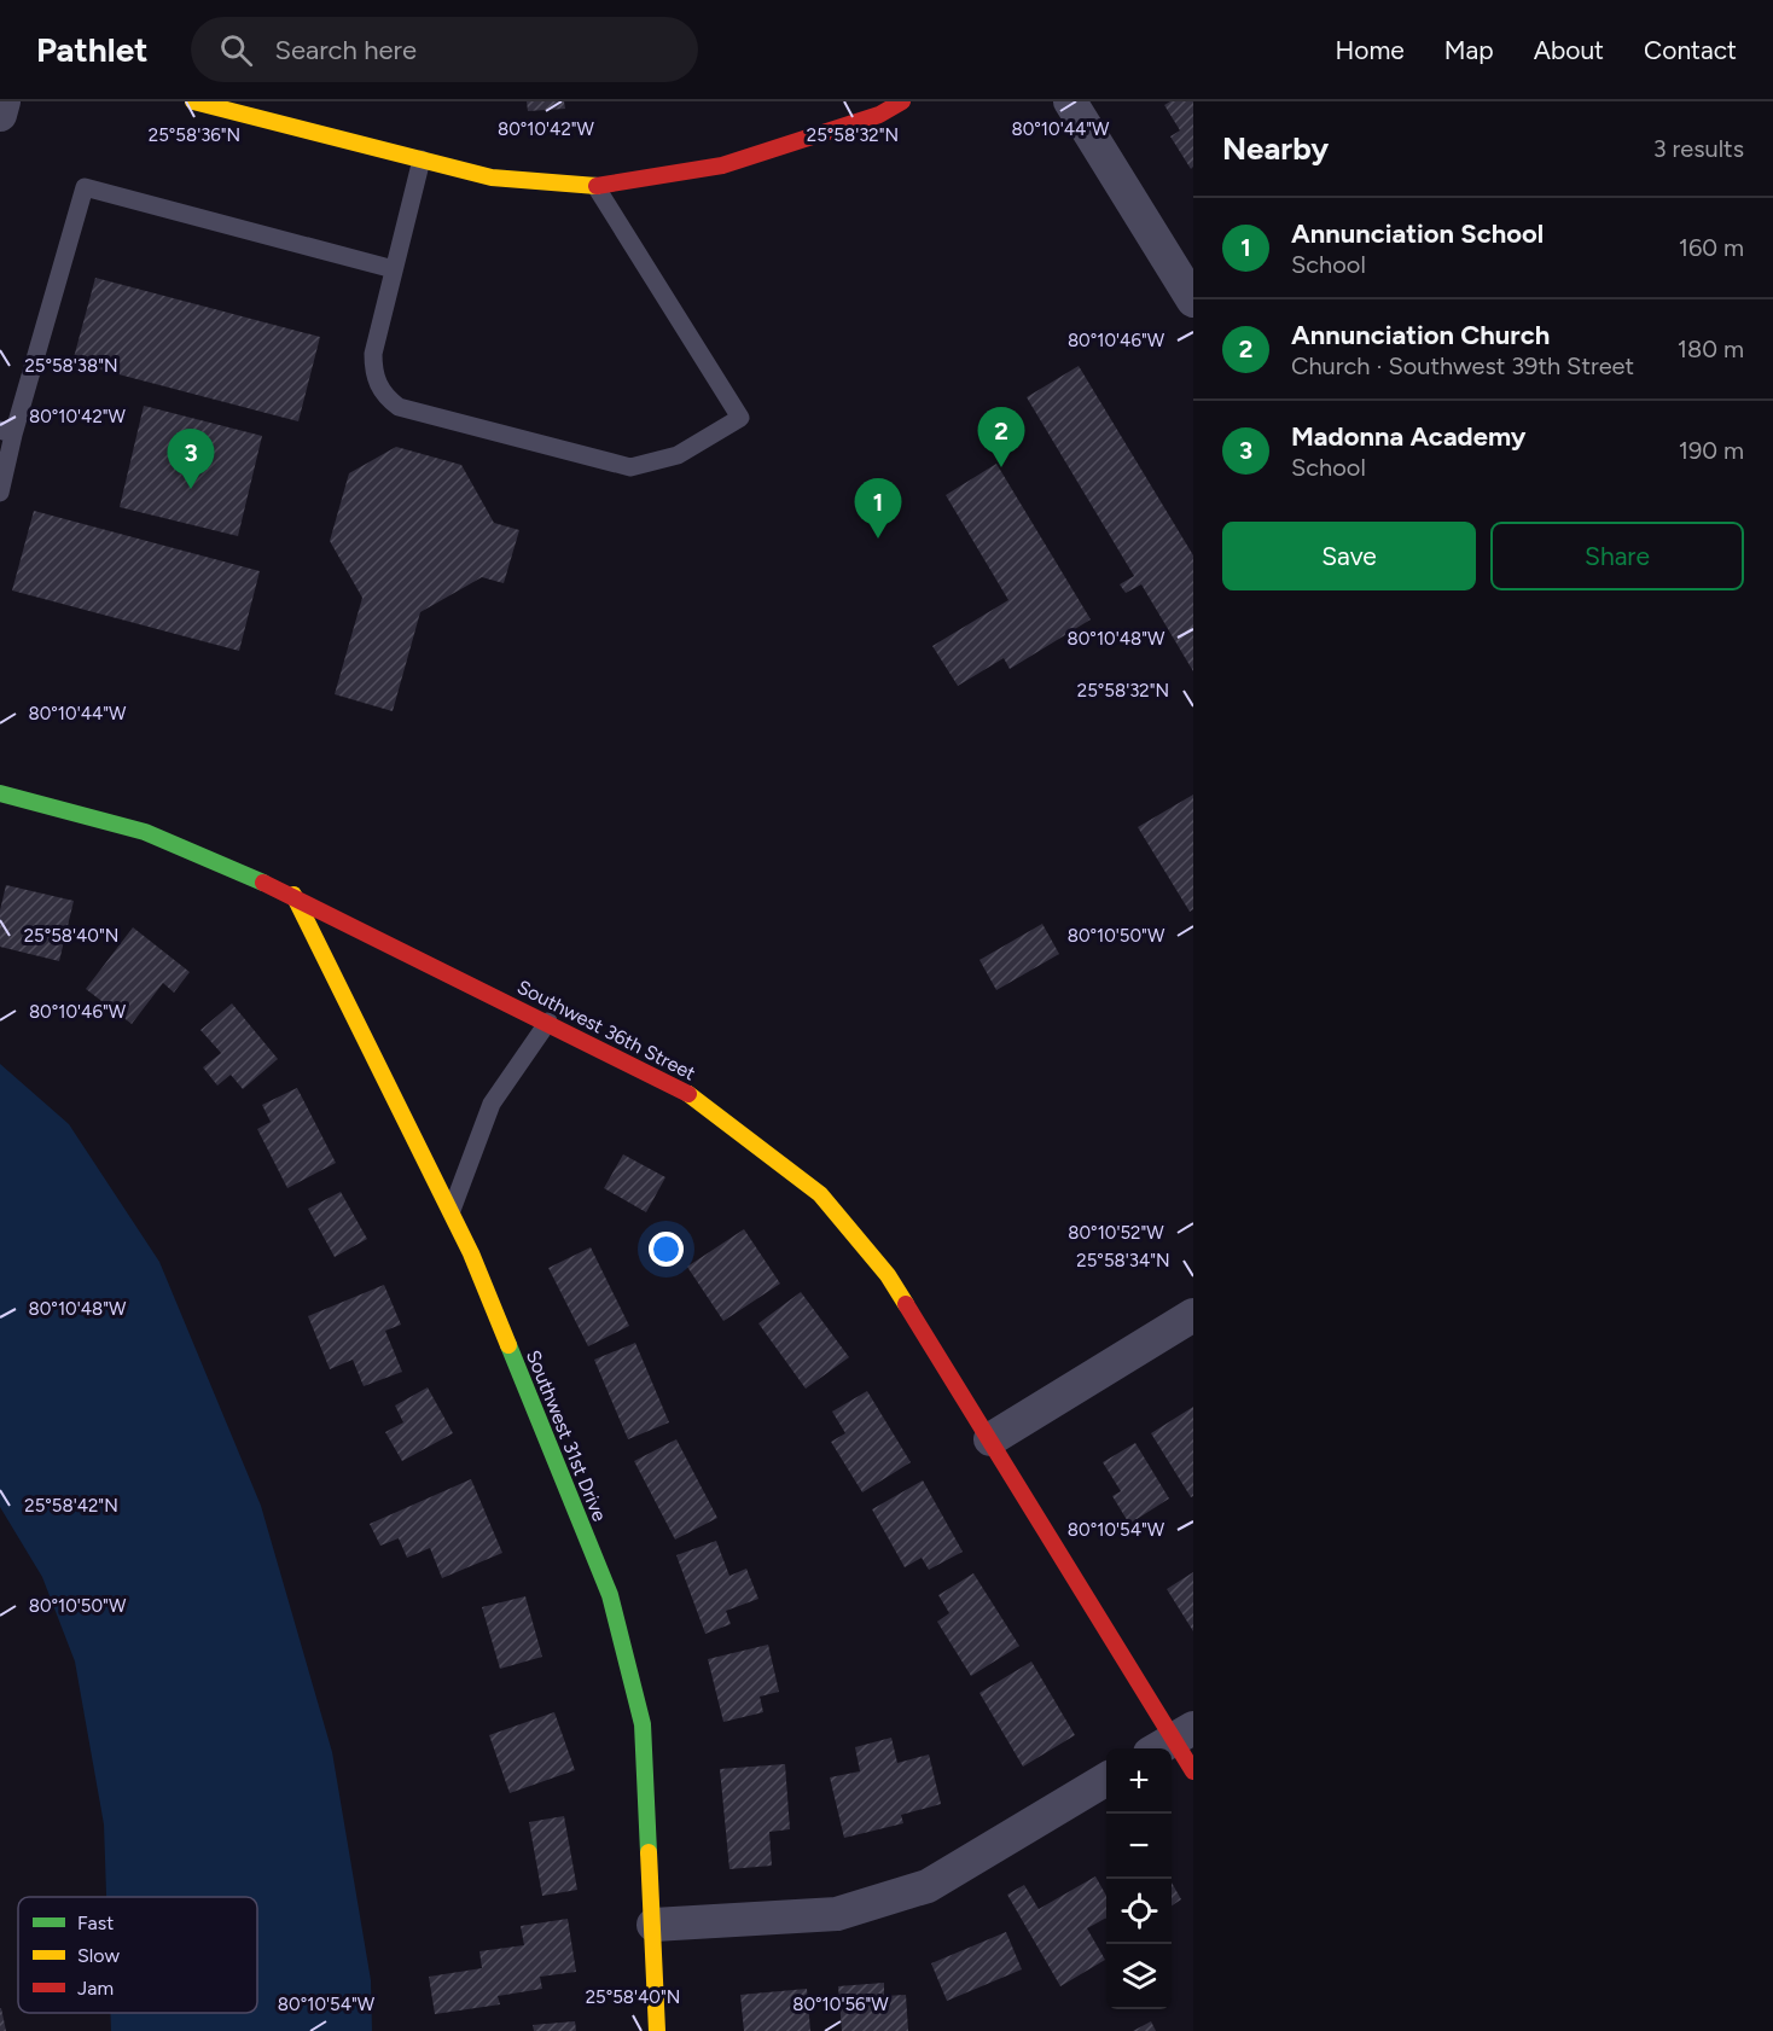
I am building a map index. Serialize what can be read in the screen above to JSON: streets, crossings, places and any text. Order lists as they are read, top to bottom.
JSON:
{
  "streets": {
    "street": ["Southwest 36th Street", "Southwest 31st Drive"]
  },
  "crossings": [
    ["Southwest 36th Street", "Southwest 31st Drive"]
  ],
  "legend": ["Fast", "Slow", "Jam"],
  "page": {
    "header": "Pathlet",
    "search": "Search here",
    "nav": [
      "Home",
      "Map",
      "About",
      "Contact"
    ],
    "heading": ["Nearby", "3 results"],
    "list": [
      {
        "mark": "1",
        "name": "Annunciation School",
        "note": "School",
        "value": "160 m"
      },
      {
        "mark": "2",
        "name": "Annunciation Church",
        "note": "Church · Southwest 39th Street",
        "value": "180 m"
      },
      {
        "mark": "3",
        "name": "Madonna Academy",
        "note": "School",
        "value": "190 m"
      }
    ],
    "pins": ["2", "3", "1"],
    "buttons": ["Save", "Share"],
    "map_buttons": ["+", "−"]
  },
  "coordinates": [
    "80°10'42\"W",
    "80°10'44\"W",
    "25°58'36\"N",
    "25°58'32\"N",
    "80°10'46\"W",
    "25°58'38\"N",
    "80°10'48\"W",
    "80°10'50\"W",
    "25°58'40\"N",
    "80°10'52\"W",
    "25°58'34\"N",
    "25°58'42\"N",
    "80°10'54\"W",
    "80°10'56\"W"
  ]
}
